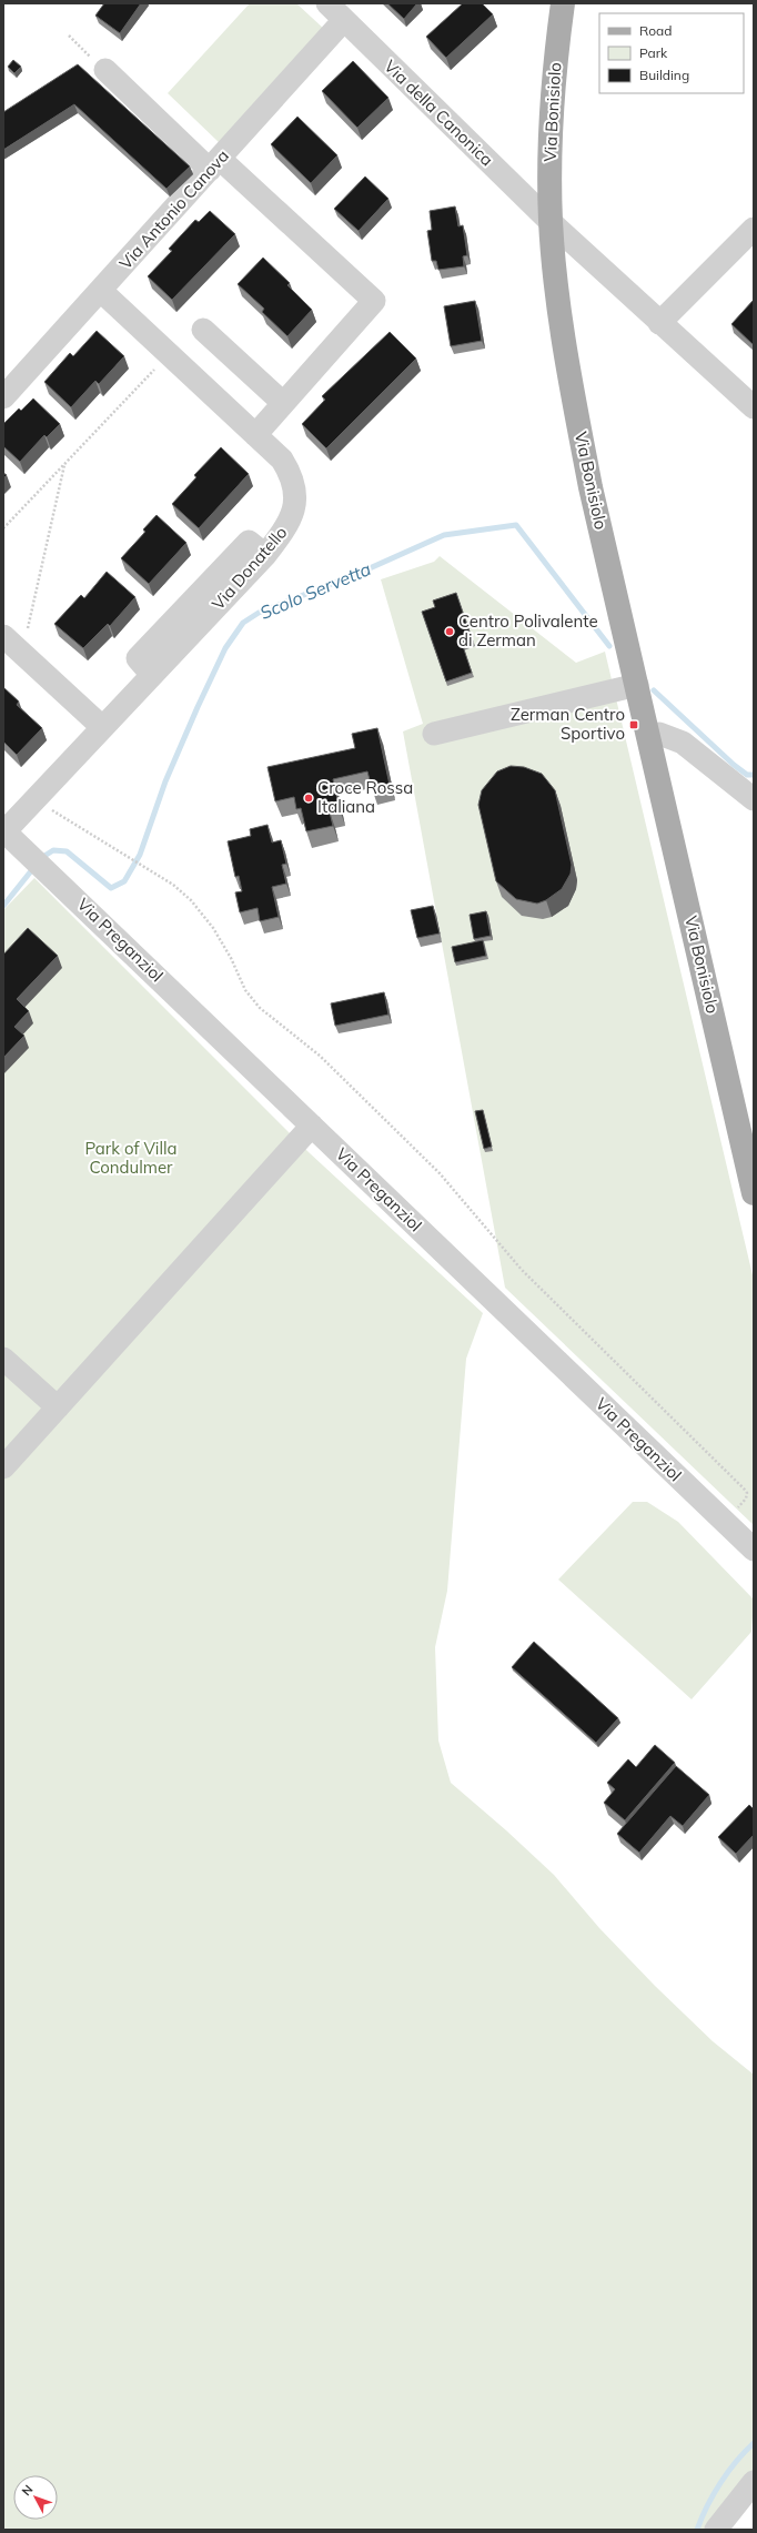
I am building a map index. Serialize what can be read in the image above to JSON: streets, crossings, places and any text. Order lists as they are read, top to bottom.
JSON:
{
  "streets": {
    "main road": ["Via Bonisiolo"],
    "street": [
      "Via della Canonica",
      "Via Antonio Canova",
      "Via Donatello",
      "Via Preganziol"
    ]
  },
  "crossings": [
    ["Via Bonisiolo", "Via della Canonica"],
    ["Via della Canonica", "Via Antonio Canova"],
    ["Via Antonio Canova", "Via Donatello"],
    ["Via Donatello", "Via Preganziol"]
  ],
  "water": ["Scolo Servetta"],
  "parks": ["Park of Villa Condulmer"],
  "places": {
    "other": ["Centro Polivalente di Zerman", "Croce Rossa Italiana"],
    "transit": ["Zerman Centro Sportivo"]
  },
  "legend": ["Road", "Park", "Building"],
  "north": "top left"
}
